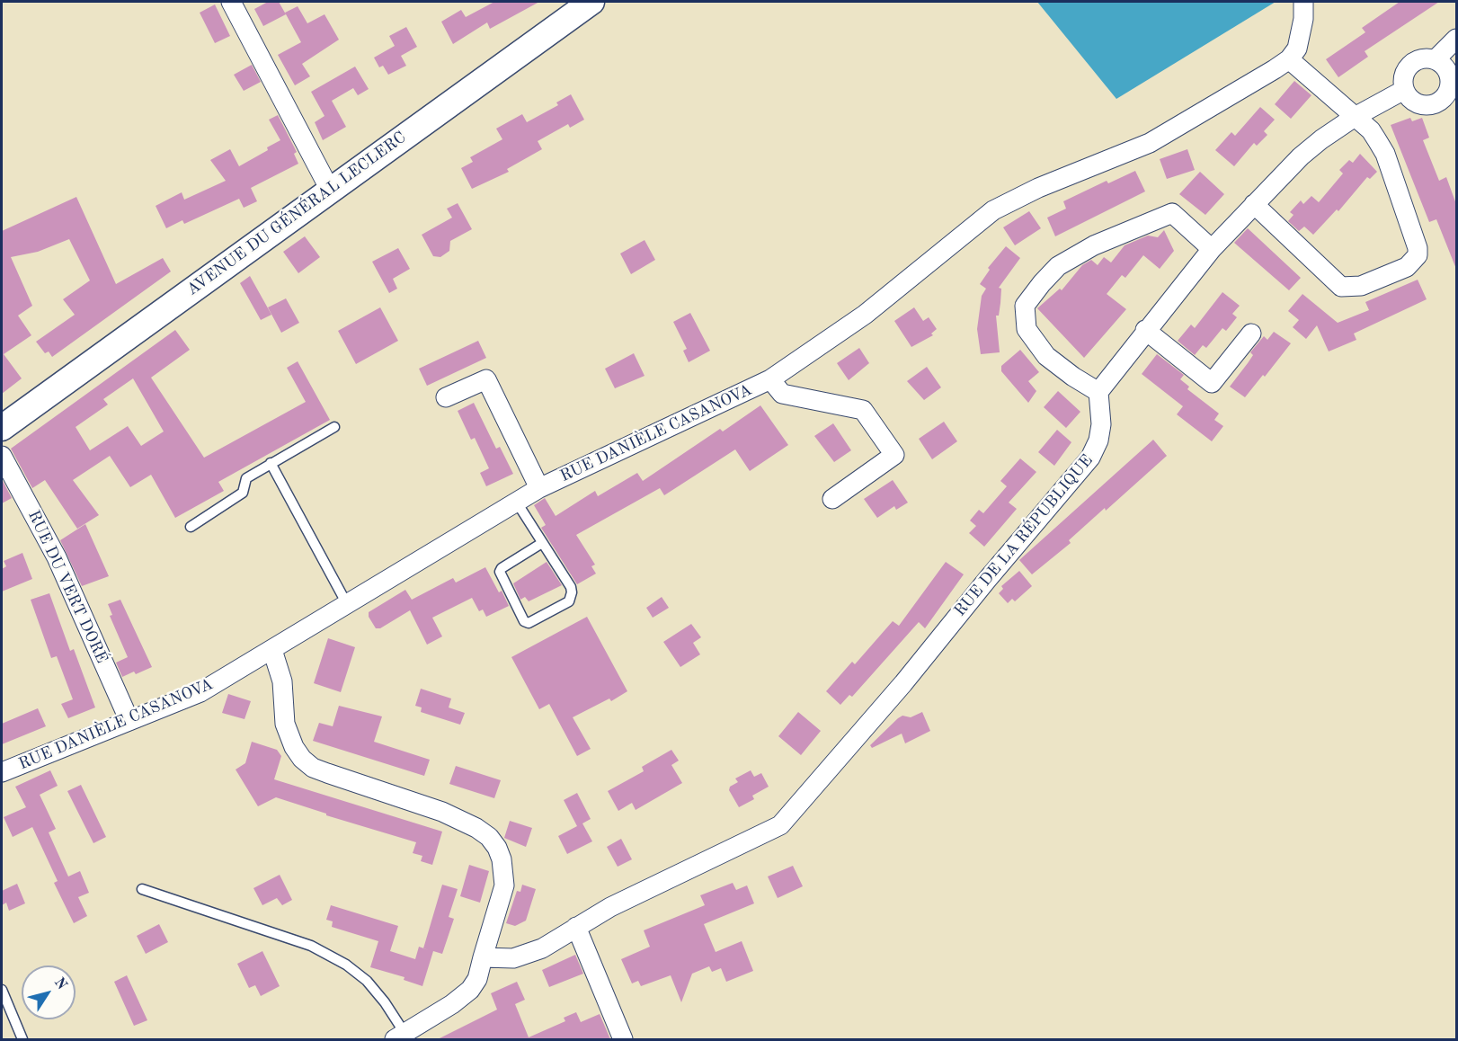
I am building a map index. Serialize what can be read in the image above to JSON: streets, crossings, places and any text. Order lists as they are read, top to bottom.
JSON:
{
  "streets": {
    "main road": ["AVENUE DU GÉNÉRAL LECLERC"],
    "street": ["RUE DANIÈLE CASANOVA", "RUE DE LA RÉPUBLIQUE", "RUE DU VERT DORÉ"]
  },
  "crossings": [
    ["RUE DANIÈLE CASANOVA", "RUE DU VERT DORÉ"]
  ],
  "north": "top right"
}
